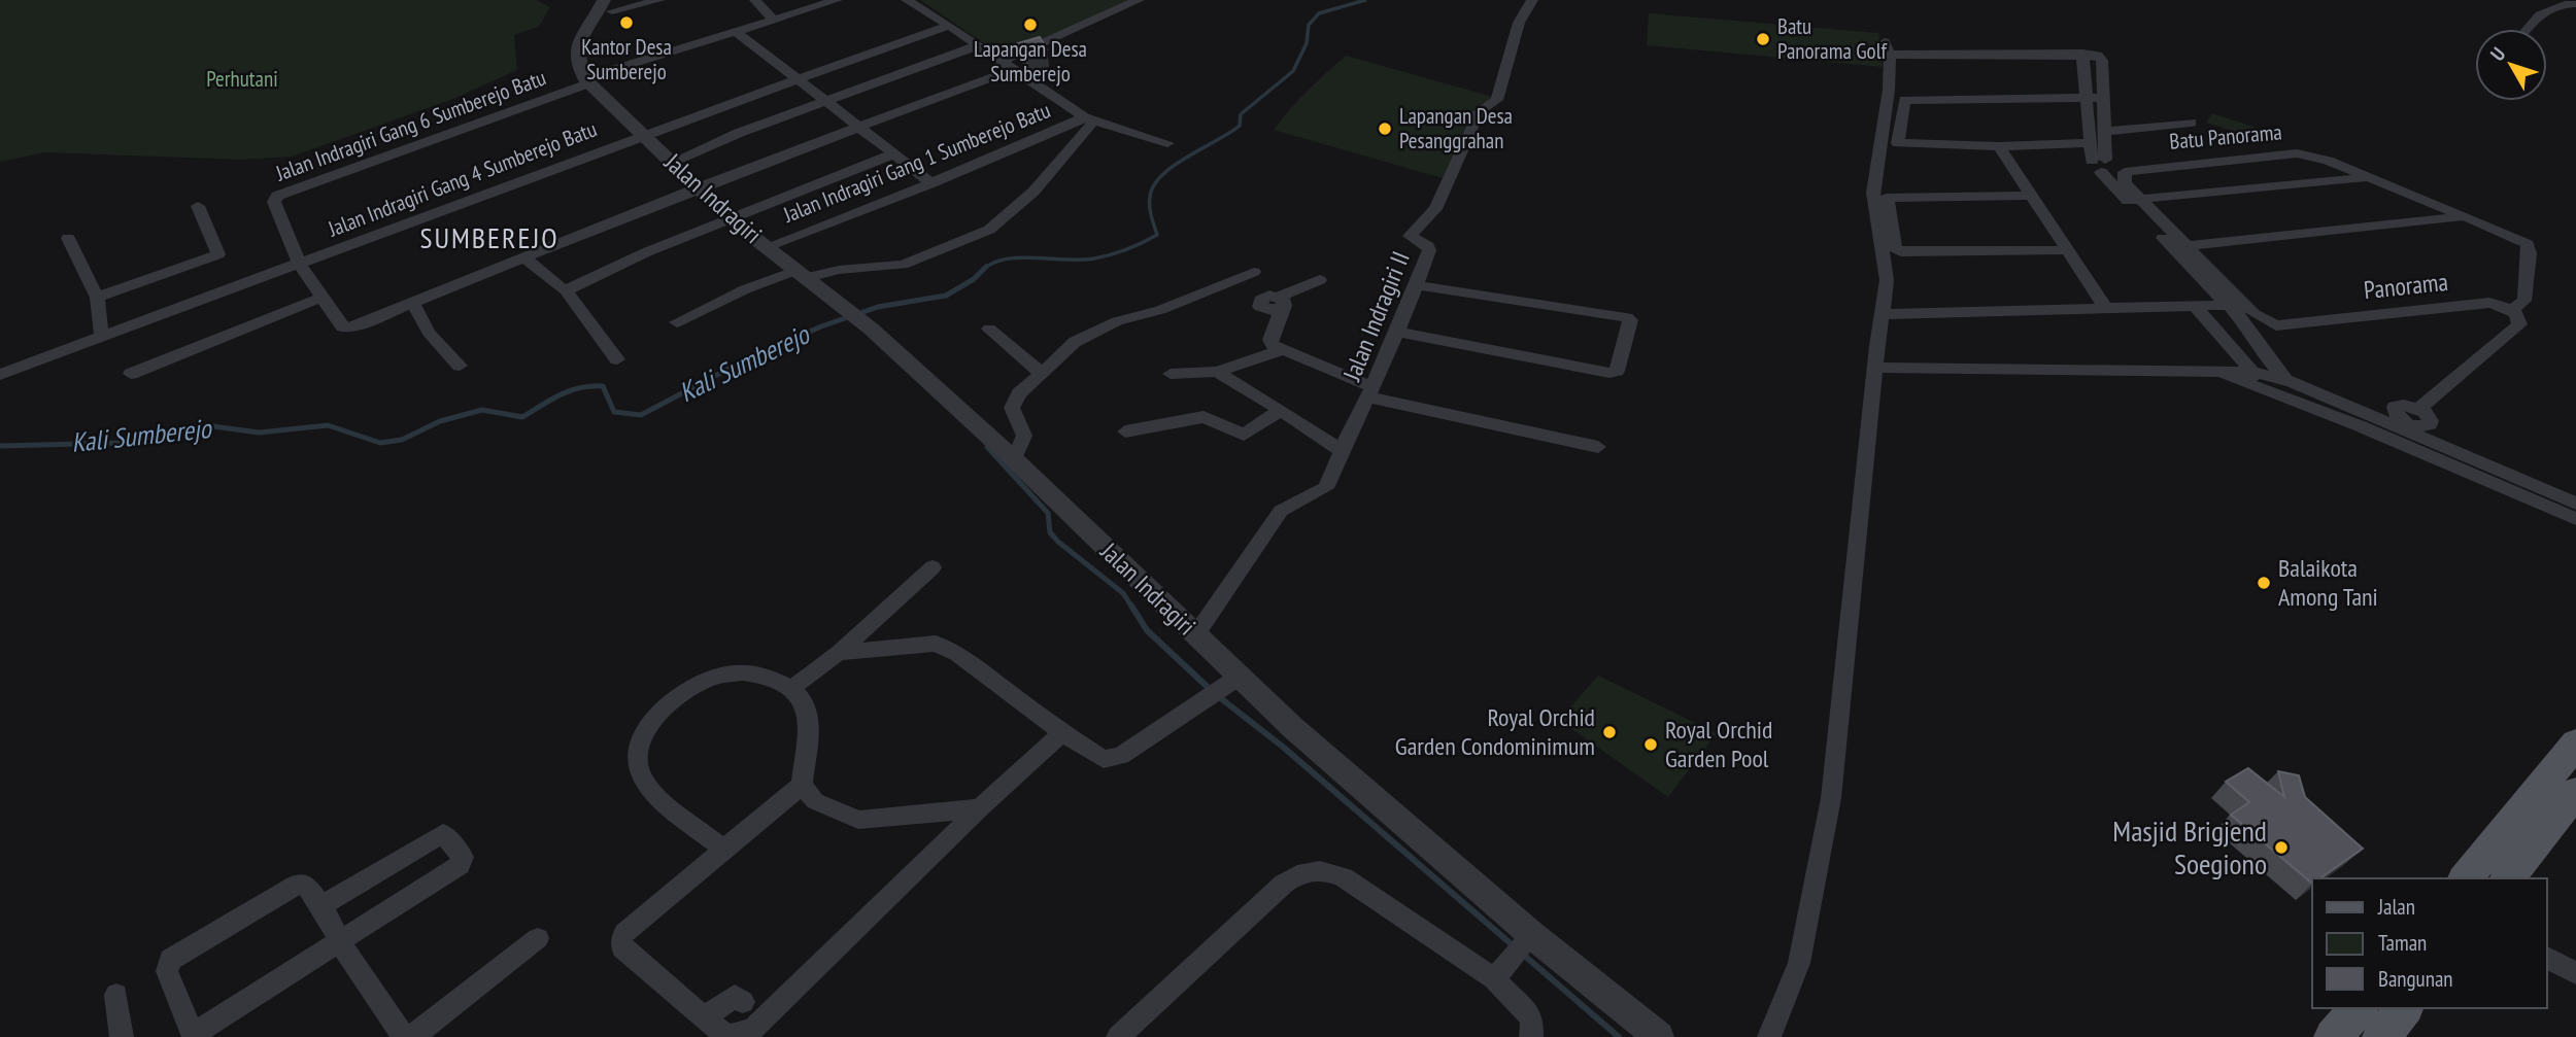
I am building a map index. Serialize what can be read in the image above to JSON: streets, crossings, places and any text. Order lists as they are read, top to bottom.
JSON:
{
  "streets": {
    "street": [
      "Jalan Indragiri Gang 6 Sumberejo Batu",
      "Batu Panorama",
      "Jalan Indragiri Gang 1 Sumberejo Batu",
      "Jalan Indragiri Gang 4 Sumberejo Batu",
      "Jalan Indragiri",
      "Panorama",
      "Jalan Indragiri II"
    ]
  },
  "crossings": [
    ["Jalan Indragiri Gang 6 Sumberejo Batu", "Jalan Indragiri Gang 4 Sumberejo Batu"],
    ["Jalan Indragiri Gang 6 Sumberejo Batu", "Jalan Indragiri"],
    ["Batu Panorama", "Panorama"],
    ["Jalan Indragiri Gang 1 Sumberejo Batu", "Jalan Indragiri"],
    ["Jalan Indragiri Gang 4 Sumberejo Batu", "Jalan Indragiri"],
    ["Jalan Indragiri", "Jalan Indragiri II"]
  ],
  "districts": ["SUMBEREJO"],
  "water": ["Kali Sumberejo"],
  "parks": ["Perhutani"],
  "places": [
    "Kantor Desa Sumberejo",
    "Lapangan Desa Sumberejo",
    "Batu Panorama Golf",
    "Lapangan Desa Pesanggrahan",
    "Balaikota Among Tani",
    "Royal Orchid Garden Condominimum",
    "Royal Orchid Garden Pool",
    "Masjid Brigjend Soegiono"
  ],
  "legend": ["Jalan", "Taman", "Bangunan"],
  "north": "top left"
}
